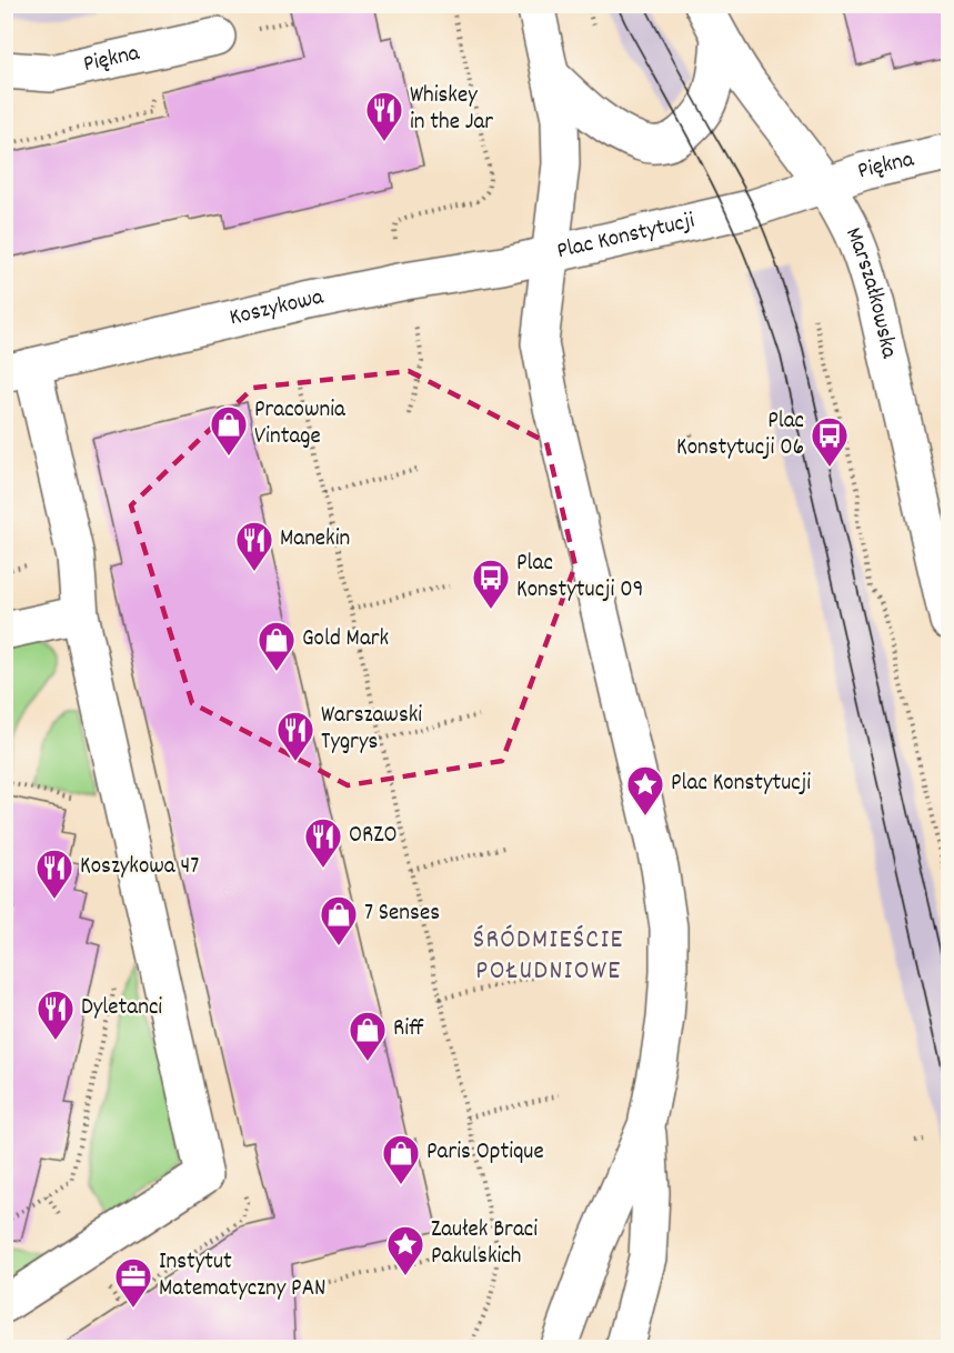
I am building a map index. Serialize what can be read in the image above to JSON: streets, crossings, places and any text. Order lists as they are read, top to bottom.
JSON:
{
  "streets": {
    "main road": [
      "Piękna",
      "Plac Konstytucji",
      "Marszałkowska",
      "Koszykowa"
    ]
  },
  "crossings": [
    ["Piękna", "Plac Konstytucji"],
    ["Piękna", "Marszałkowska"],
    ["Plac Konstytucji", "Marszałkowska"],
    ["Plac Konstytucji", "Koszykowa"]
  ],
  "districts": ["ŚRÓDMIEŚCIE POŁUDNIOWE"],
  "places": {
    "restaurant": [
      "Whiskey in the Jar",
      "Manekin",
      "Warszawski Tygrys",
      "ORZO",
      "Koszykowa 47",
      "Dyletanci"
    ],
    "shop": [
      "Pracownia Vintage",
      "Gold Mark",
      "7 Senses",
      "Riff",
      "Paris Optique"
    ],
    "bus stop": ["Plac Konstytucji 06", "Plac Konstytucji 09"],
    "place": ["Plac Konstytucji", "Zaułek Braci Pakulskich"],
    "office": ["Instytut Matematyczny PAN"]
  }
}
